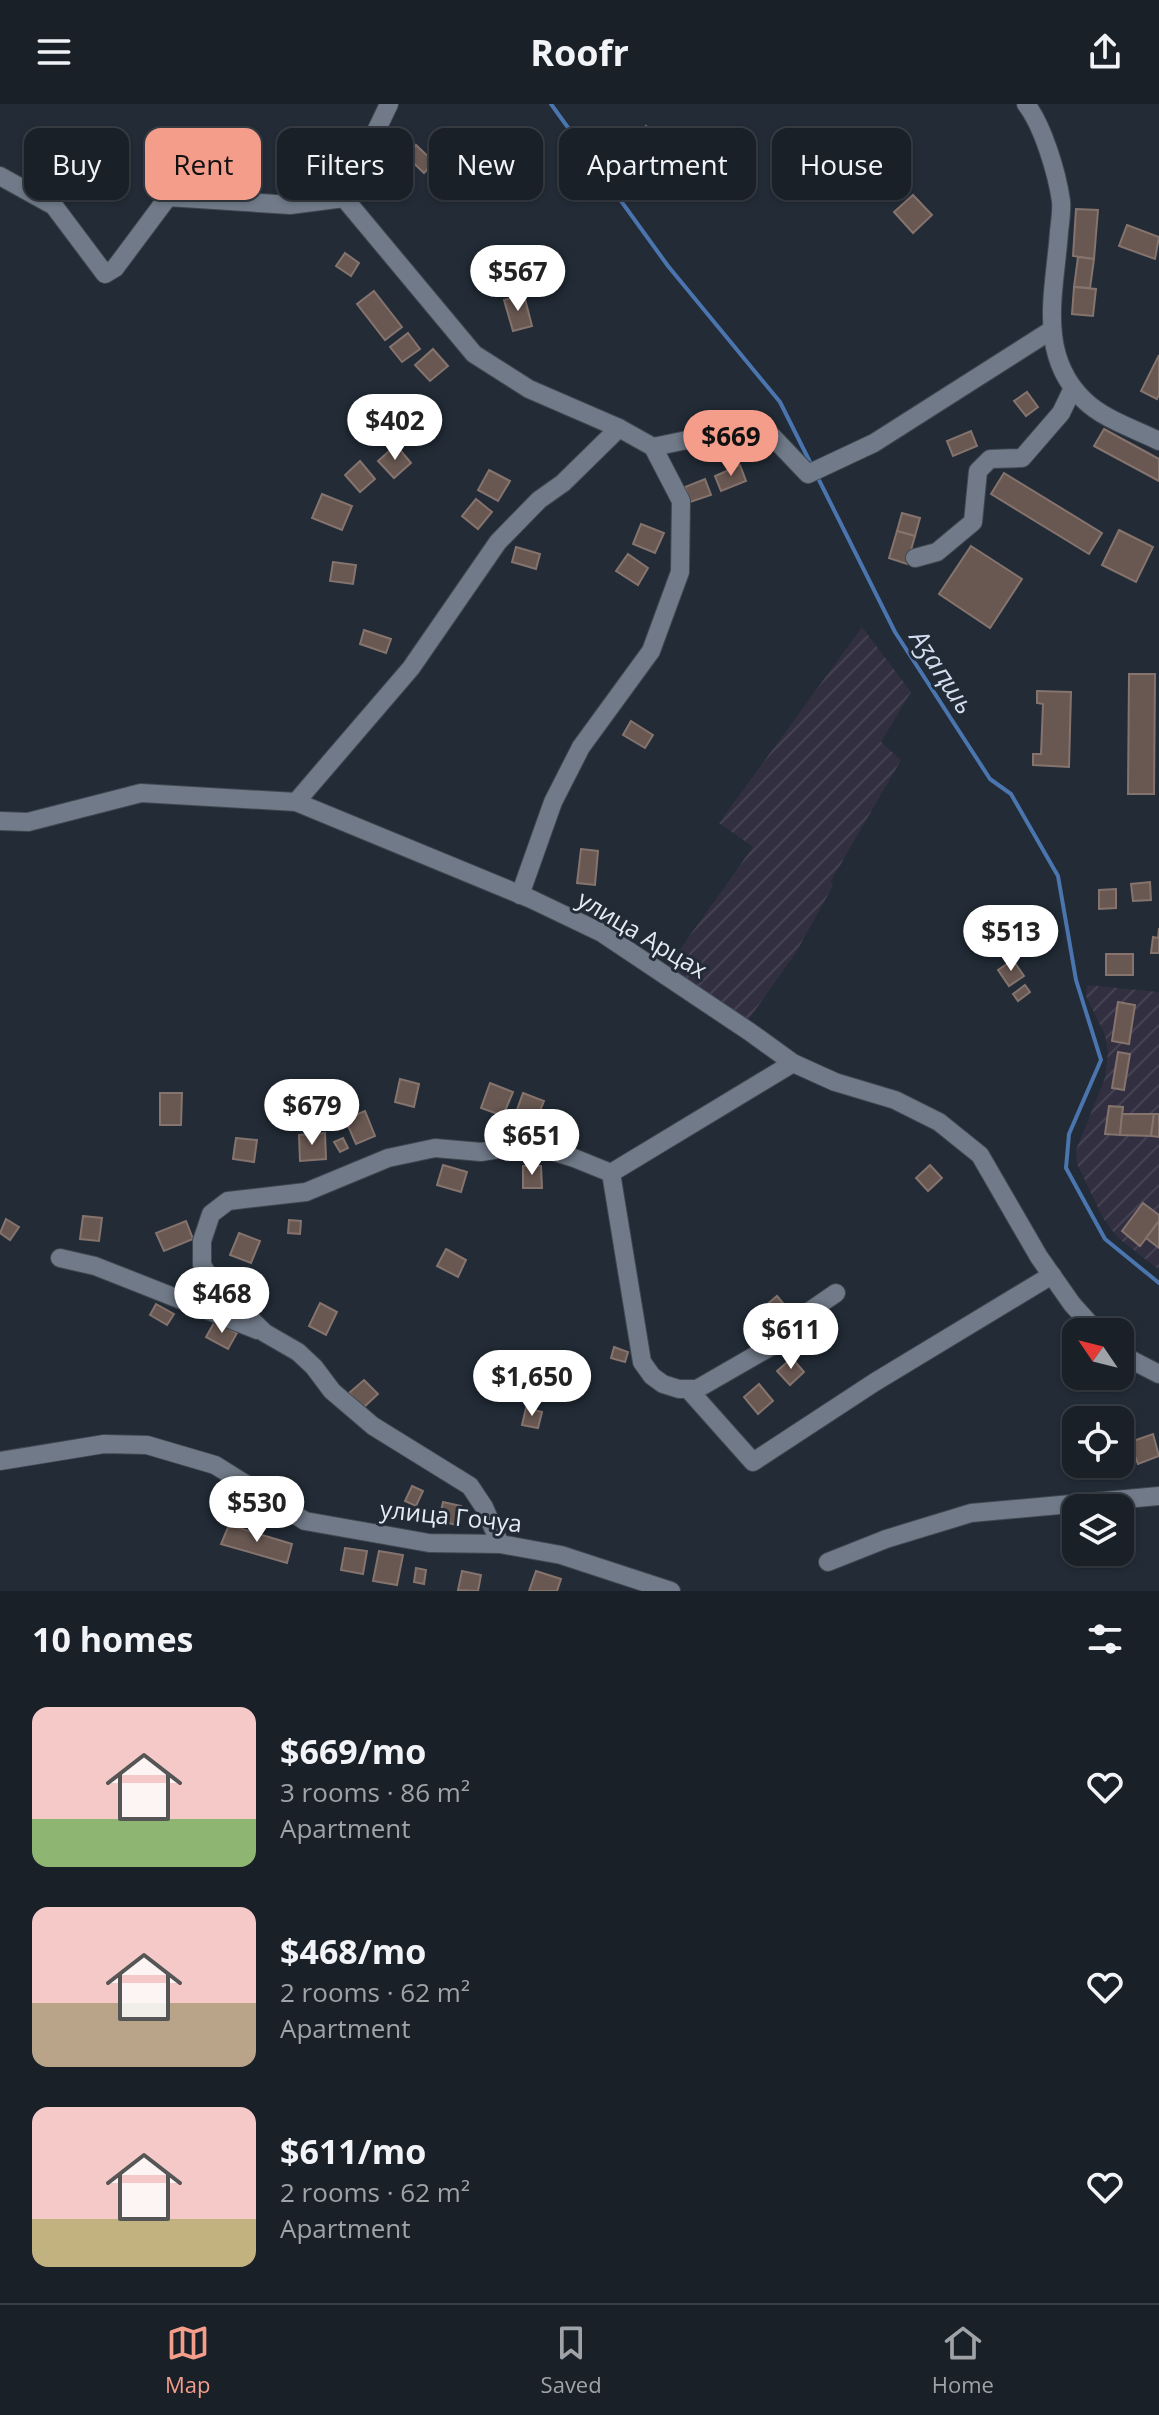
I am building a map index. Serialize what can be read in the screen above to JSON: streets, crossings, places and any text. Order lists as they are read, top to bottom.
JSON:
{
  "streets": {
    "street": ["улица Арцах", "улица Гочуа"]
  },
  "water": ["Аӡаԥшь"],
  "north": "top left",
  "page": {
    "header": "Roofr",
    "chip": [
      "Buy",
      "Rent",
      "Filters",
      "New",
      "Apartment",
      "House"
    ],
    "price": [
      "$567",
      "$402",
      "$669",
      "$513",
      "$679",
      "$651",
      "$468",
      "$611",
      "$1,650",
      "$530"
    ],
    "heading": "10 homes",
    "list": [
      {
        "name": "$669/mo",
        "note": "3 rooms · 86 m² · Apartment"
      },
      {
        "name": "$468/mo",
        "note": "2 rooms · 62 m² · Apartment"
      },
      {
        "name": "$611/mo",
        "note": "2 rooms · 62 m² · Apartment"
      }
    ],
    "tabs": ["Map", "Saved", "Home"]
  }
}
